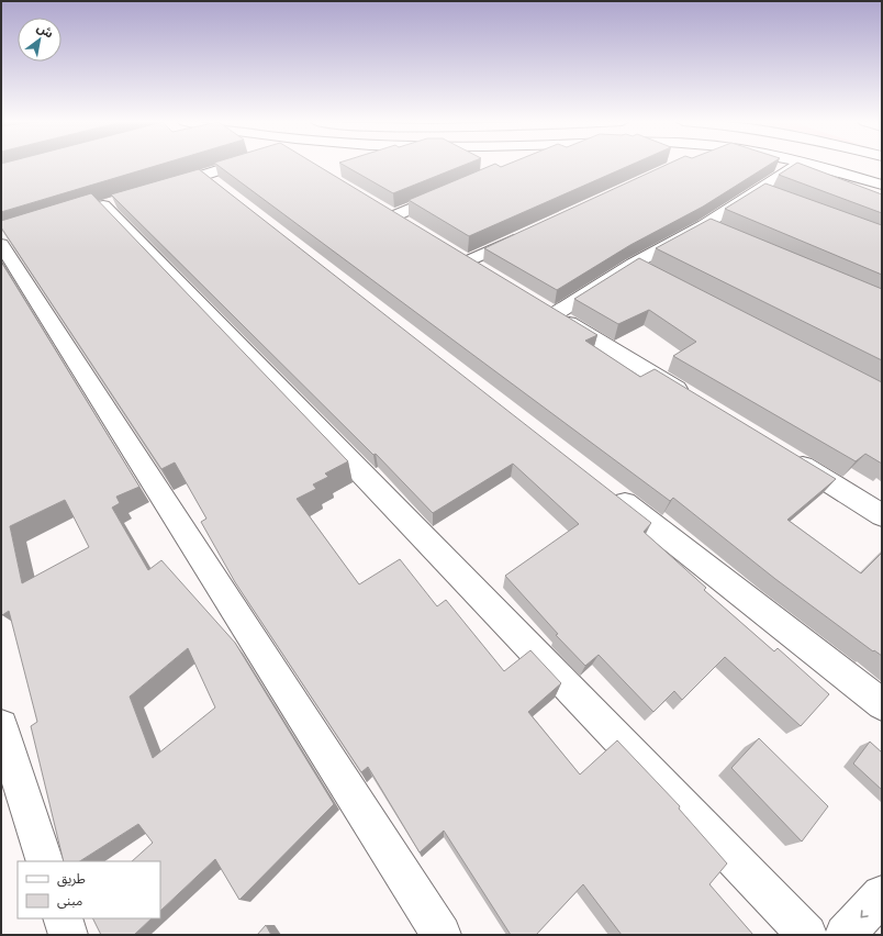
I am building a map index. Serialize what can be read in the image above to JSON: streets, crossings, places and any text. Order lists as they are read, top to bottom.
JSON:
{
  "legend": ["طريق", "مبنى"],
  "north": "top right"
}
